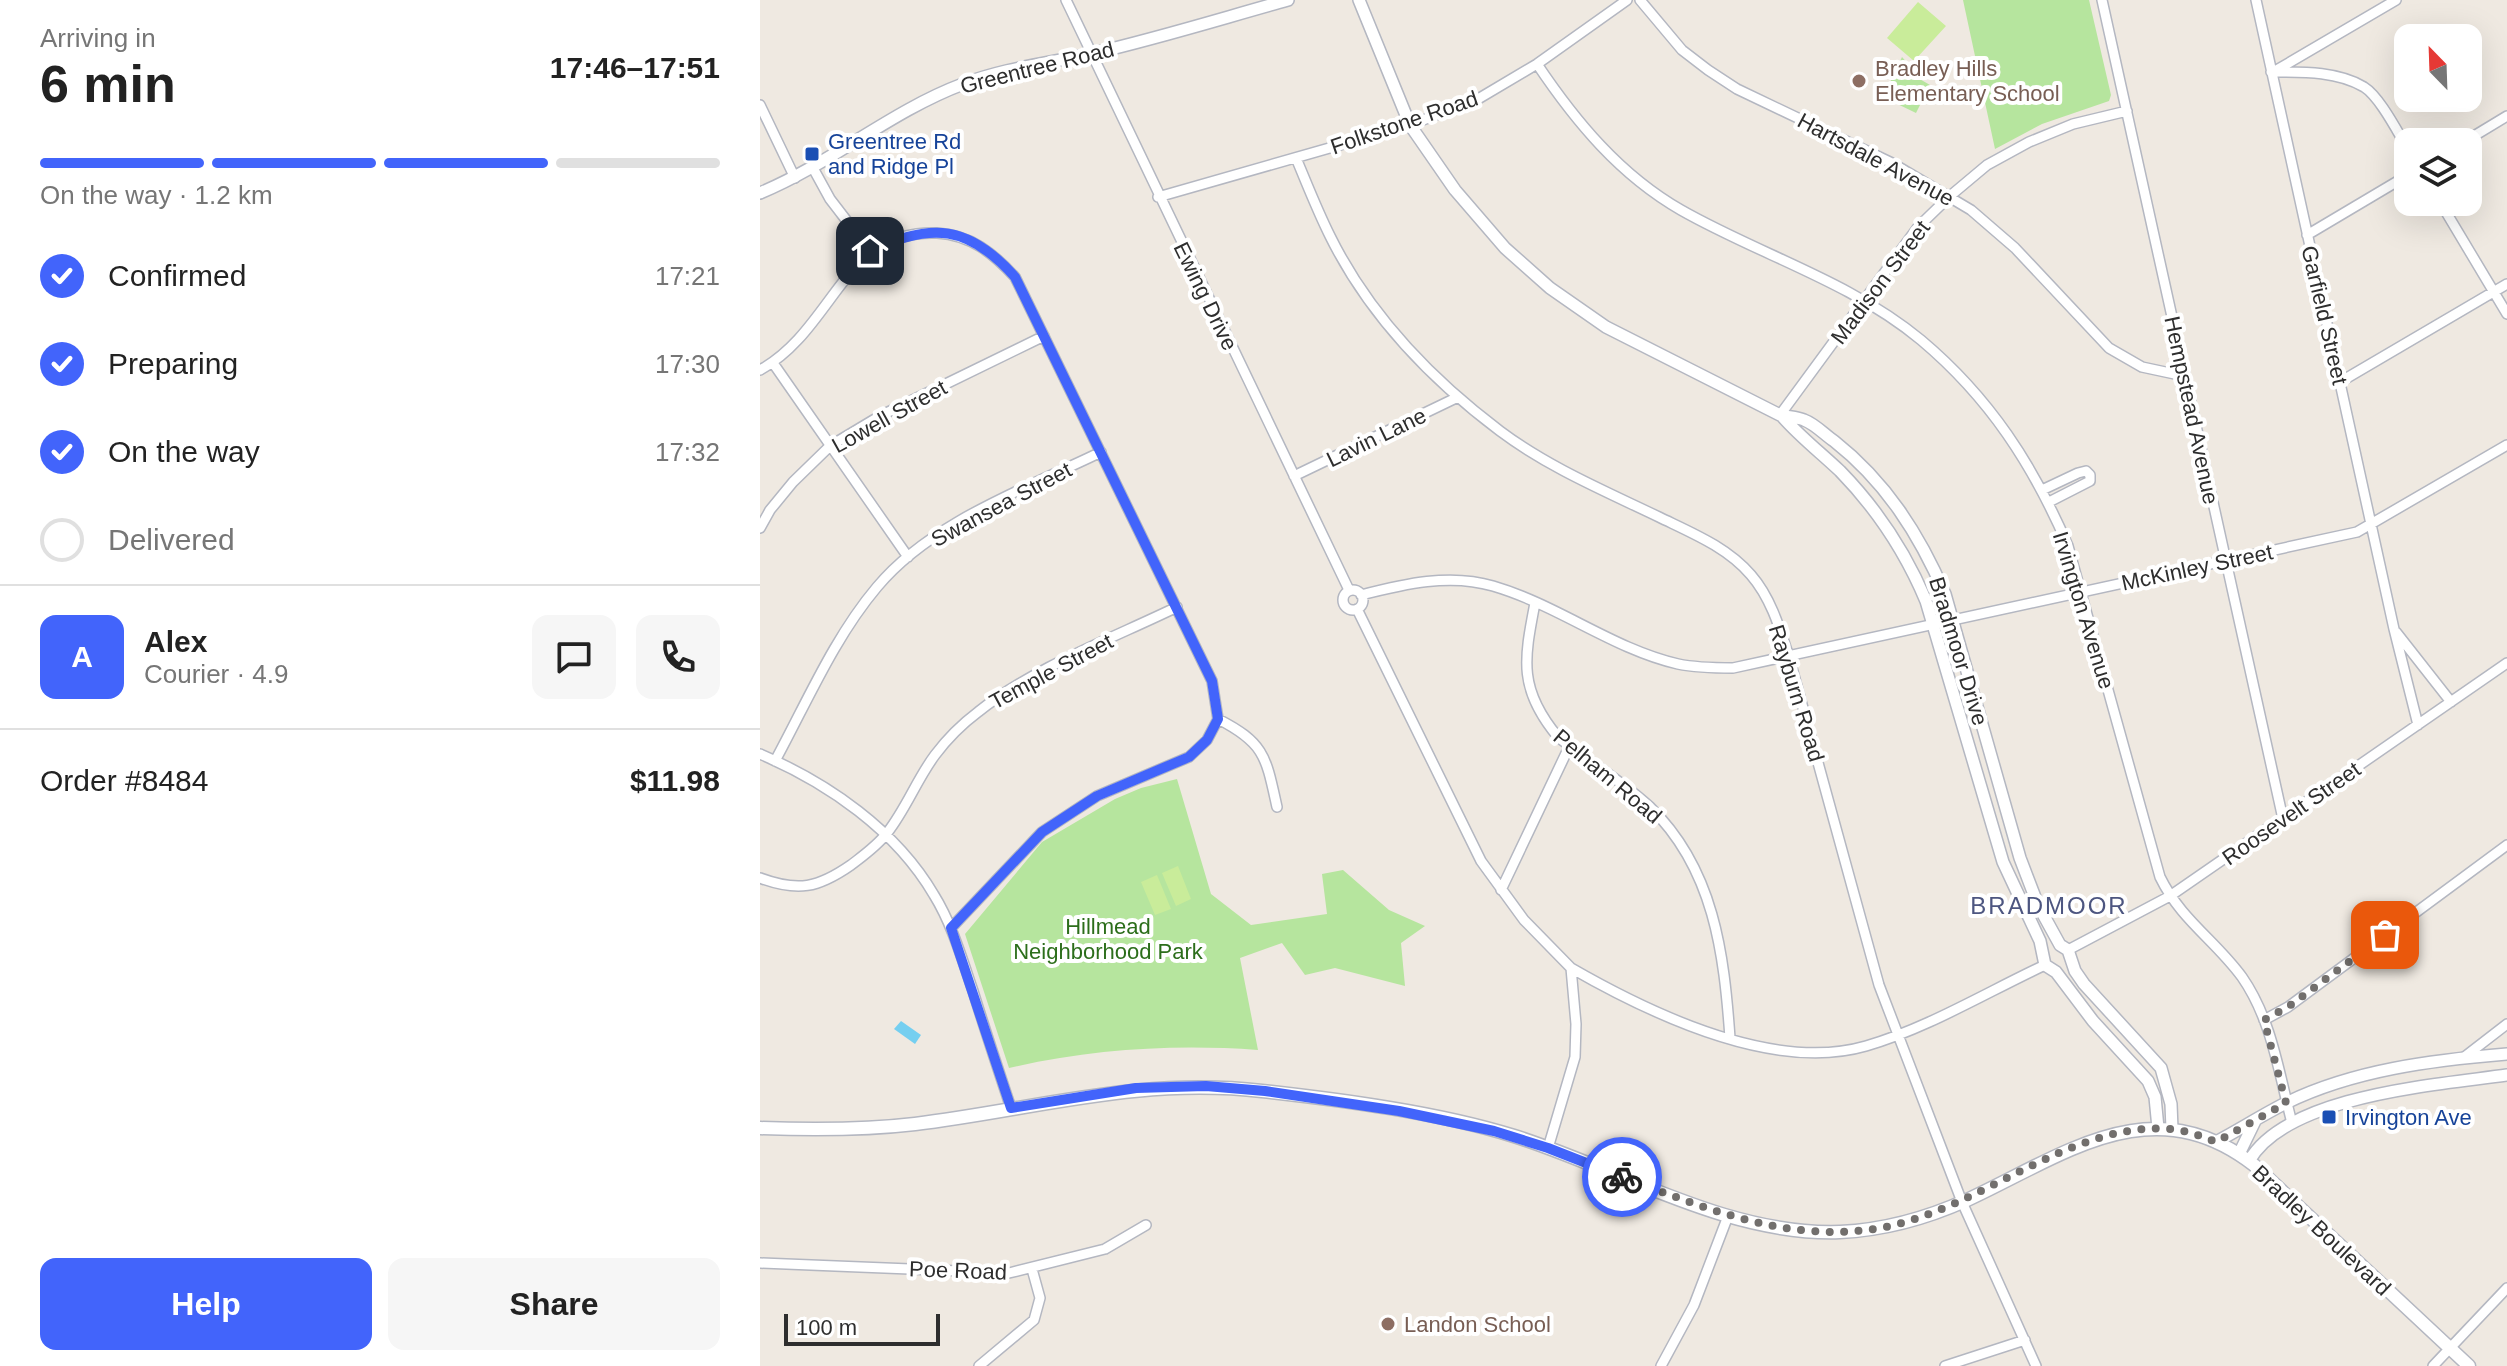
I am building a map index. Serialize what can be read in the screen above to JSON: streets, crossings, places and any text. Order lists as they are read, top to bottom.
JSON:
{
  "streets": {
    "main road": ["Bradley Boulevard"],
    "street": [
      "Greentree Road",
      "Folkstone Road",
      "Hartsdale Avenue",
      "Madison Street",
      "Ewing Drive",
      "Garfield Street",
      "Hempstead Avenue",
      "Lowell Street",
      "Lavin Lane",
      "Swansea Street",
      "McKinley Street",
      "Irvington Avenue",
      "Bradmoor Drive",
      "Temple Street",
      "Rayburn Road",
      "Pelham Road",
      "Roosevelt Street",
      "Poe Road"
    ]
  },
  "crossings": [
    ["Greentree Road", "Ewing Drive"],
    ["Folkstone Road", "Ewing Drive"],
    ["Folkstone Road", "Irvington Avenue"],
    ["Folkstone Road", "Bradmoor Drive"],
    ["Folkstone Road", "Rayburn Road"],
    ["Hartsdale Avenue", "Madison Street"],
    ["Hartsdale Avenue", "Hempstead Avenue"],
    ["Madison Street", "Hempstead Avenue"],
    ["Madison Street", "Irvington Avenue"],
    ["Madison Street", "Bradmoor Drive"],
    ["Ewing Drive", "Lavin Lane"],
    ["Ewing Drive", "McKinley Street"],
    ["Garfield Street", "McKinley Street"],
    ["Garfield Street", "Roosevelt Street"],
    ["Hempstead Avenue", "McKinley Street"],
    ["Hempstead Avenue", "Roosevelt Street"],
    ["Lavin Lane", "Rayburn Road"],
    ["McKinley Street", "Irvington Avenue"],
    ["McKinley Street", "Bradmoor Drive"],
    ["McKinley Street", "Rayburn Road"],
    ["McKinley Street", "Pelham Road"],
    ["Irvington Avenue", "Roosevelt Street"],
    ["Bradmoor Drive", "Roosevelt Street"],
    ["Bradmoor Drive", "Bradley Boulevard"],
    ["Rayburn Road", "Bradley Boulevard"]
  ],
  "districts": ["BRADMOOR"],
  "parks": ["Hillmead Neighborhood Park"],
  "places": {
    "other": ["Bradley Hills Elementary School", "Landon School"],
    "transit": ["Greentree Rd and Ridge Pl", "Irvington Ave"]
  },
  "scale_bar": "100 m",
  "north": "top left",
  "page": {
    "heading": ["6 min", "Arriving in", "17:46–17:51"],
    "panel": [
      "Alex",
      "Courier · 4.9",
      "Order #8484",
      "$11.98"
    ],
    "bar": "On the way · 1.2 km",
    "list": [
      ["Confirmed", "17:21"],
      ["Preparing", "17:30"],
      ["On the way", "17:32"],
      "Delivered"
    ],
    "round": "A",
    "buttons": ["Help", "Share"],
    "scale": "100 m"
  }
}
